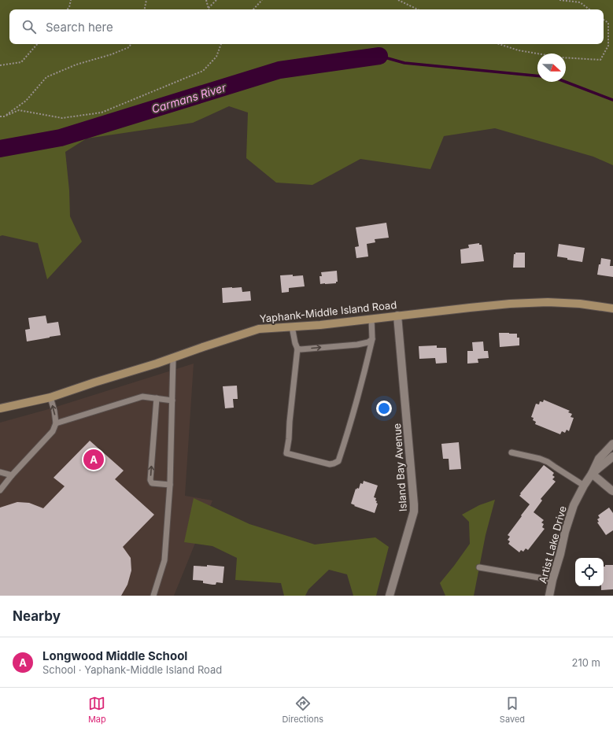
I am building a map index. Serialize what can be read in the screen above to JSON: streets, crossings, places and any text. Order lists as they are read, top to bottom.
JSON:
{
  "streets": {
    "main road": ["Yaphank-Middle Island Road"],
    "street": ["Island Bay Avenue", "Artist Lake Drive"]
  },
  "crossings": [
    ["Yaphank-Middle Island Road", "Island Bay Avenue"]
  ],
  "water": ["Carmans River"],
  "north": "right",
  "page": {
    "search": "Search here",
    "pins": "A",
    "heading": "Nearby",
    "list": [
      {
        "mark": "A",
        "name": "Longwood Middle School",
        "note": "School · Yaphank-Middle Island Road",
        "value": "210 m"
      }
    ],
    "nav": ["Map", "Directions", "Saved"]
  }
}
